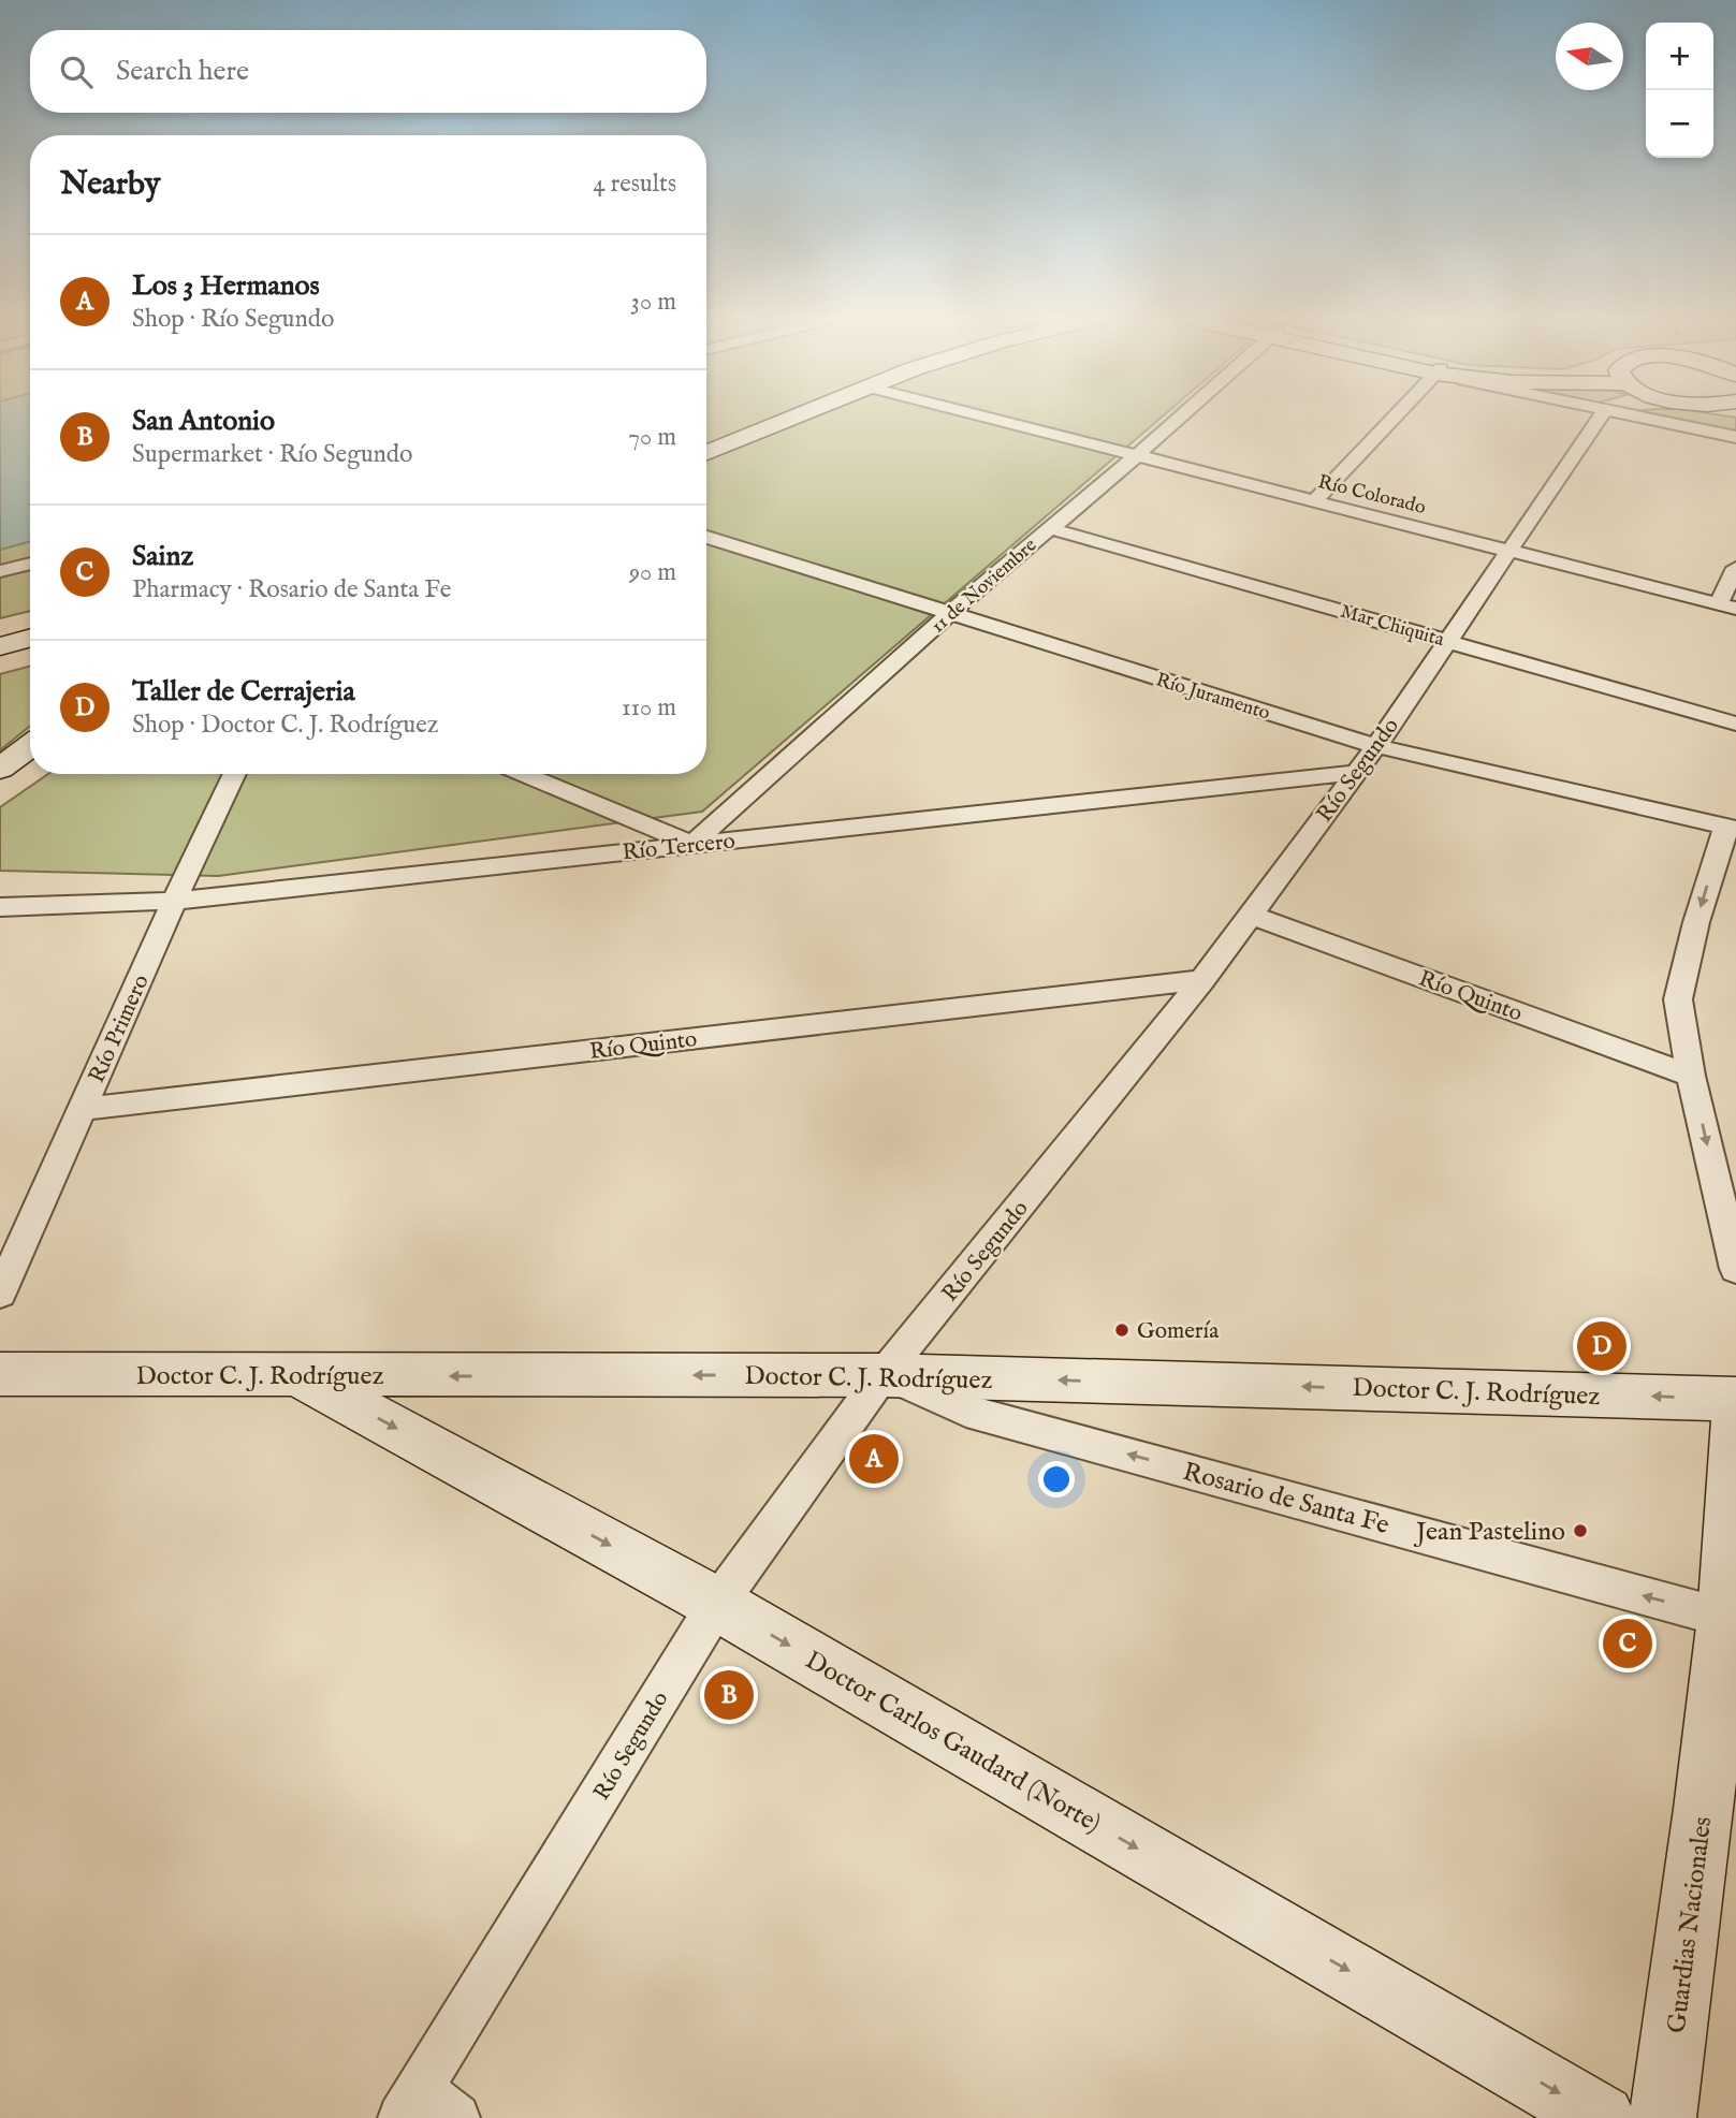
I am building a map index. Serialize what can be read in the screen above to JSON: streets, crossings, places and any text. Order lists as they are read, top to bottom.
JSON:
{
  "streets": {
    "main road": ["Doctor C. J. Rodríguez", "Doctor Carlos Gaudard (Norte)", "Guardias Nacionales"],
    "street": [
      "Río Colorado",
      "11 de Noviembre",
      "Mar Chiquita",
      "Río Juramento",
      "Río Segundo",
      "Río Tercero",
      "Río Quinto",
      "Río Primero",
      "Rosario de Santa Fe"
    ]
  },
  "crossings": [
    ["Río Colorado", "11 de Noviembre"],
    ["Río Colorado", "Río Segundo"],
    ["11 de Noviembre", "Mar Chiquita"],
    ["11 de Noviembre", "Río Juramento"],
    ["11 de Noviembre", "Río Tercero"],
    ["Mar Chiquita", "Río Segundo"],
    ["Río Juramento", "Río Segundo"],
    ["Río Segundo", "Río Tercero"],
    ["Río Segundo", "Río Quinto"],
    ["Río Segundo", "Doctor C. J. Rodríguez"],
    ["Río Segundo", "Rosario de Santa Fe"],
    ["Río Segundo", "Doctor Carlos Gaudard (Norte)"],
    ["Río Tercero", "Río Primero"],
    ["Río Quinto", "Río Primero"],
    ["Doctor C. J. Rodríguez", "Rosario de Santa Fe"],
    ["Doctor C. J. Rodríguez", "Doctor Carlos Gaudard (Norte)"],
    ["Rosario de Santa Fe", "Guardias Nacionales"]
  ],
  "one_way": ["Doctor C. J. Rodríguez", "Rosario de Santa Fe", "Doctor Carlos Gaudard (Norte)"],
  "places": ["Gomería", "Jean Pastelino"],
  "north": "left",
  "page": {
    "map_buttons": ["+", "−"],
    "search": "Search here",
    "heading": ["Nearby", "4 results"],
    "list": [
      {
        "mark": "A",
        "name": "Los 3 Hermanos",
        "note": "Shop · Río Segundo",
        "value": "30 m"
      },
      {
        "mark": "B",
        "name": "San Antonio",
        "note": "Supermarket · Río Segundo",
        "value": "70 m"
      },
      {
        "mark": "C",
        "name": "Sainz",
        "note": "Pharmacy · Rosario de Santa Fe",
        "value": "90 m"
      },
      {
        "mark": "D",
        "name": "Taller de Cerrajeria",
        "note": "Shop · Doctor C. J. Rodríguez",
        "value": "110 m"
      }
    ],
    "pins": [
      "D",
      "A",
      "C",
      "B"
    ]
  }
}
